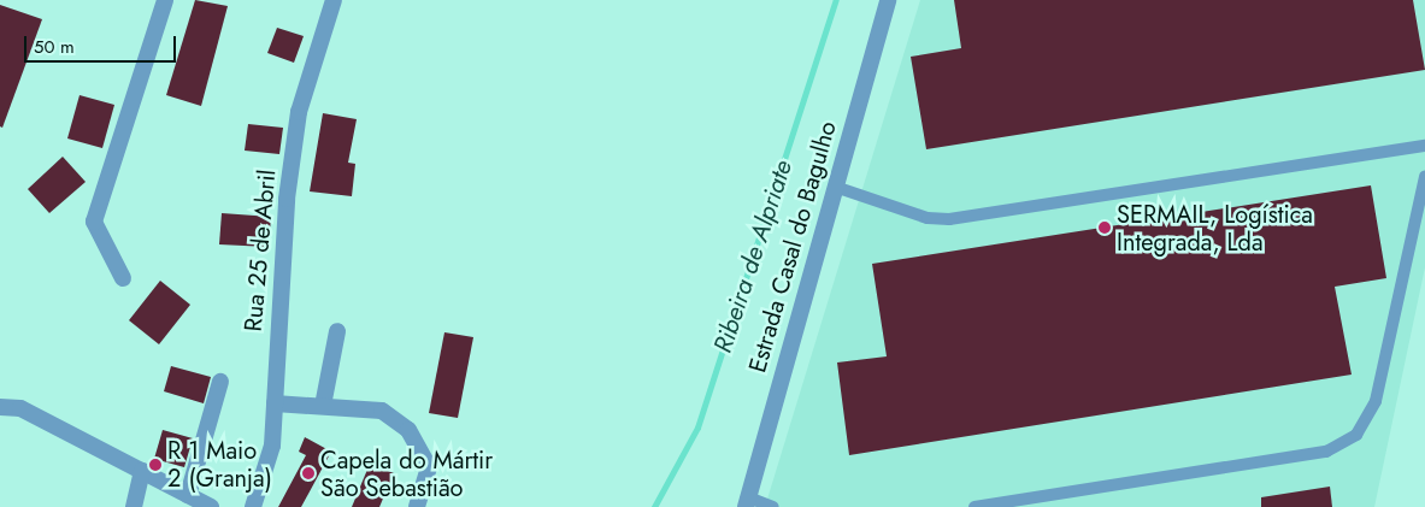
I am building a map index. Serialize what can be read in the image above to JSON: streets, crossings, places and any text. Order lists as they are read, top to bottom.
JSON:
{
  "streets": {
    "street": ["Estrada Casal do Bagulho", "Rua 25 de Abril"]
  },
  "water": ["Ribeira de Alpriate"],
  "places": ["SERMAIL, Logística Integrada, Lda", "R 1 Maio 2 (Granja)", "Capela do Mártir São Sebastião"],
  "scale_bar": "50 m"
}
